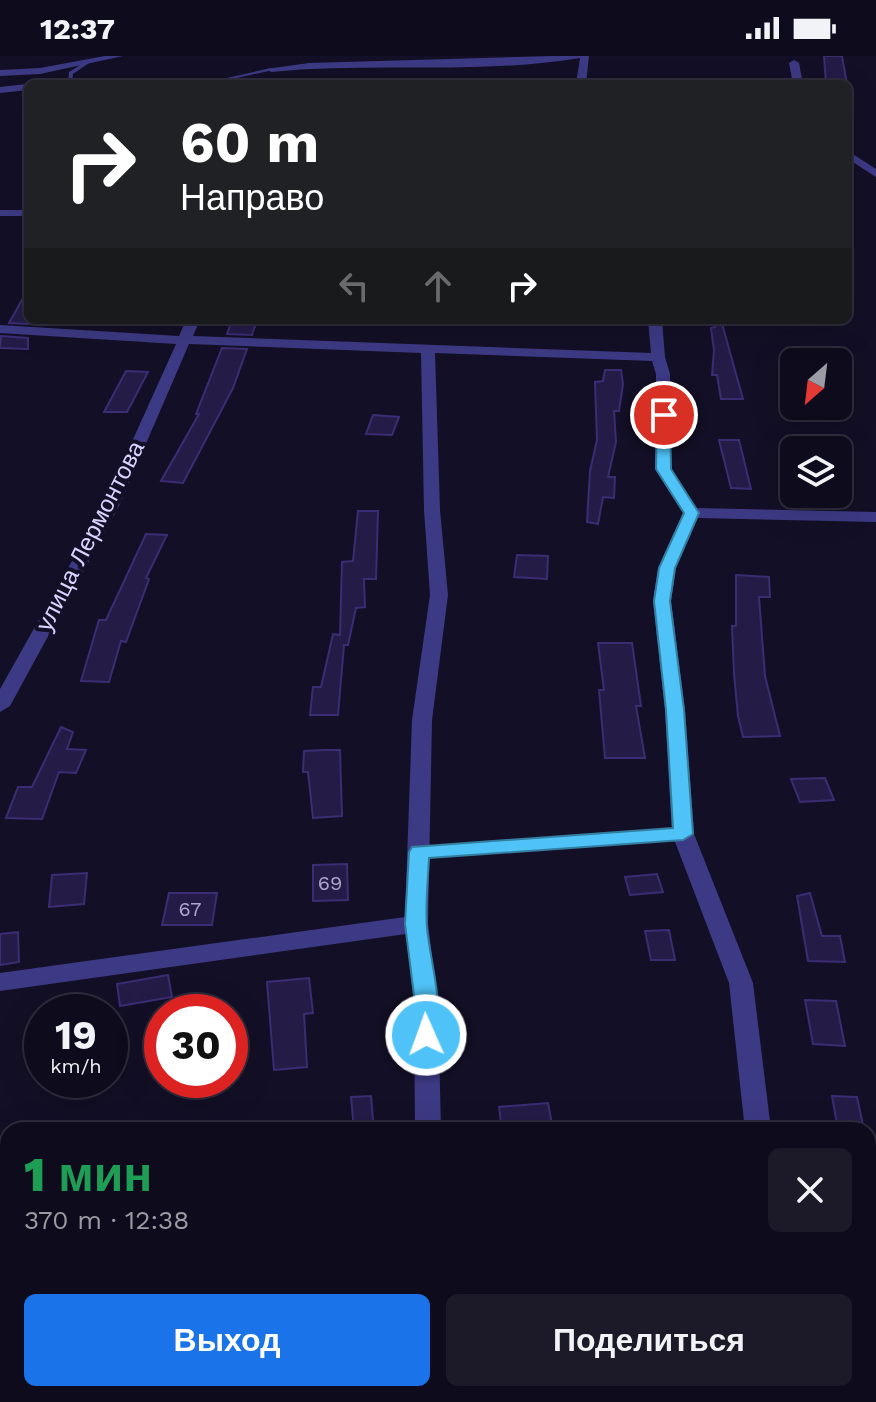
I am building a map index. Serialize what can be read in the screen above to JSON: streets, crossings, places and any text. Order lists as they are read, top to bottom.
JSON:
{
  "streets": {
    "street": ["улица Лермонтова"]
  },
  "house_numbers": ["69", "67"],
  "north": "bottom left",
  "page": {
    "status": "12:37",
    "turn": ["60 m", "Направо"],
    "speed": "19 km/h",
    "limit": "30",
    "heading": ["1 мин", "370 m · 12:38"],
    "buttons": ["Выход", "Поделиться"]
  }
}
